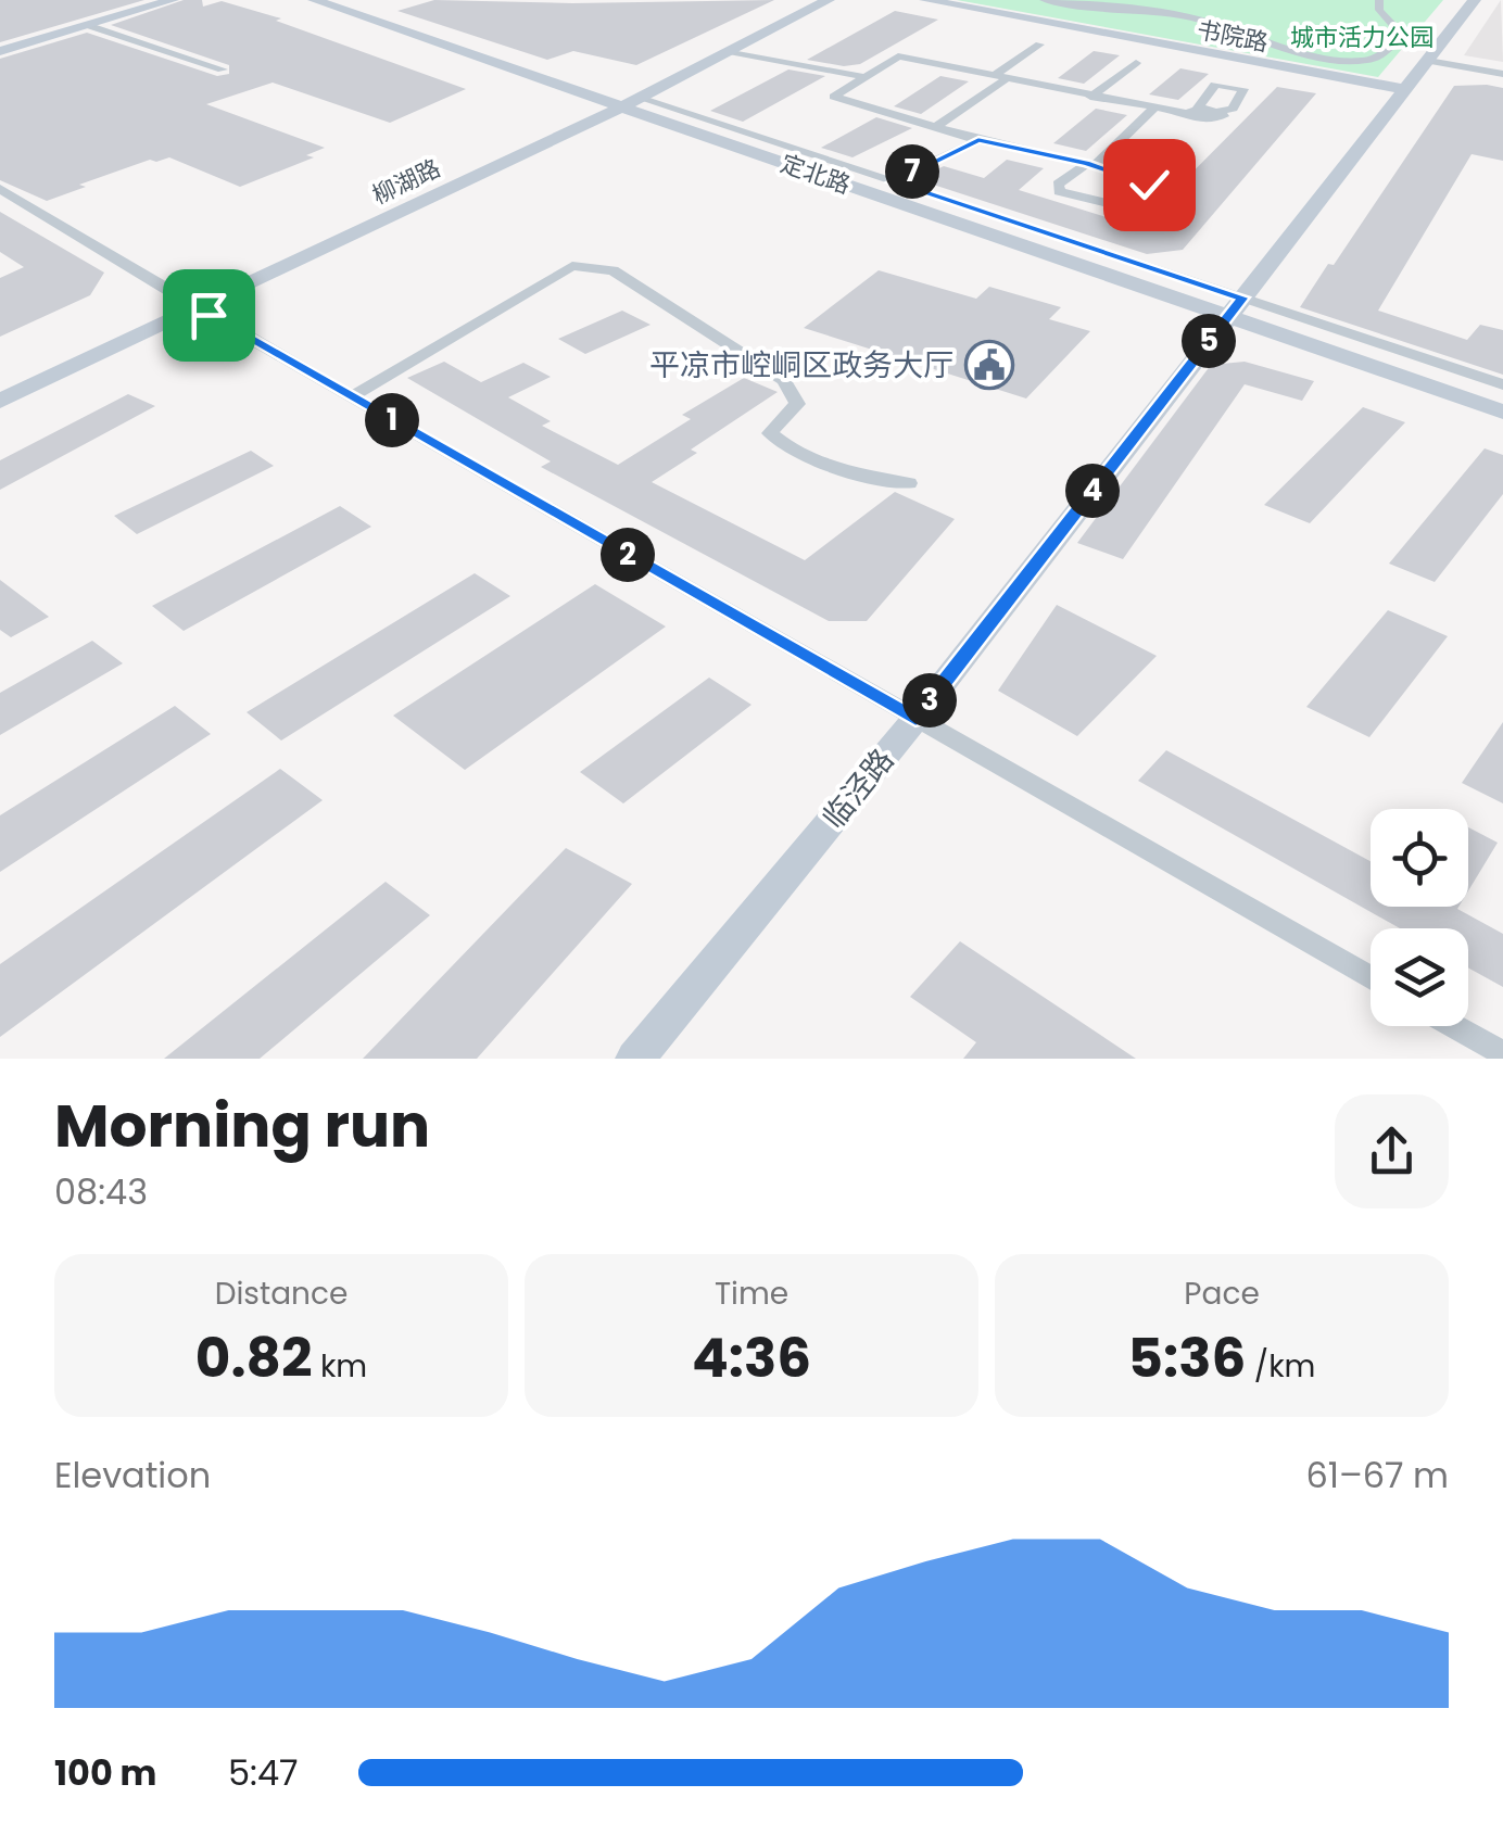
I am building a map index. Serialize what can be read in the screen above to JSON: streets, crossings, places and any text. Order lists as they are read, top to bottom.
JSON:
{
  "streets": {
    "street": [
      "书院路",
      "定北路",
      "柳湖路",
      "临泾路"
    ]
  },
  "crossings": [
    ["书院路", "临泾路"],
    ["定北路", "柳湖路"],
    ["定北路", "临泾路"]
  ],
  "parks": ["城市活力公园"],
  "places": {
    "public building": ["平凉市崆峒区政务大厅"]
  },
  "page": {
    "pins": [
      "7",
      "5",
      "1",
      "4",
      "2",
      "3"
    ],
    "heading": ["Morning run", "08:43"],
    "stats": [
      ["Distance", "0.82 km"],
      ["Time", "4:36"],
      ["Pace", "5:36 /km"]
    ],
    "chart": ["Elevation", "61–67 m"],
    "list": [
      {
        "name": "100 m",
        "note": "5:47"
      }
    ]
  }
}
